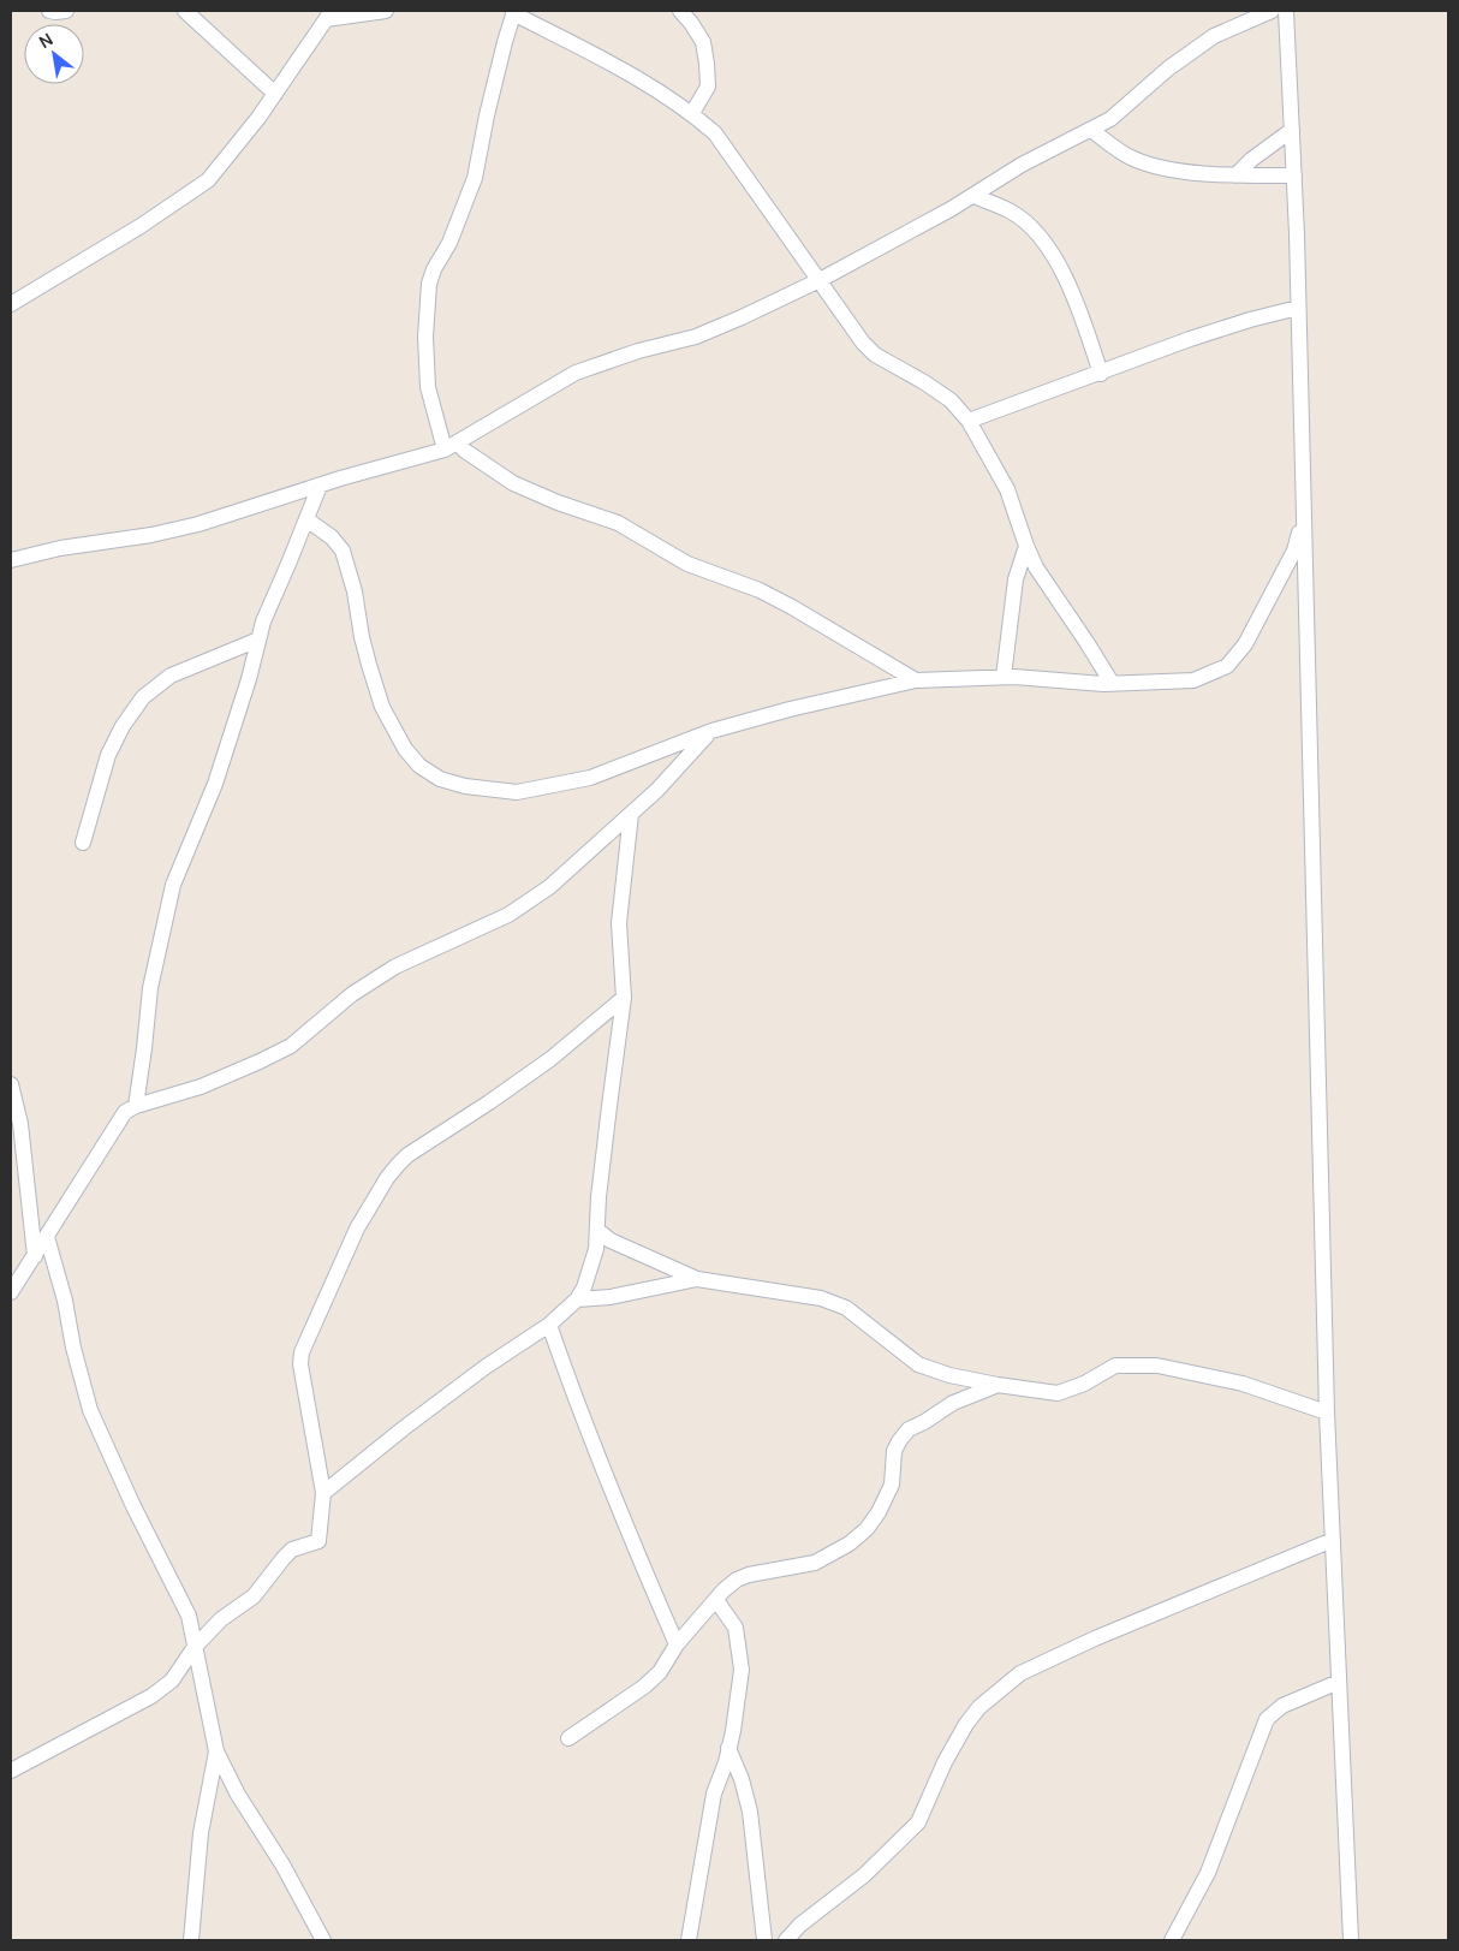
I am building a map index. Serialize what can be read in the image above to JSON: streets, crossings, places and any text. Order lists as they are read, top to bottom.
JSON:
{
  "north": "top left"
}
